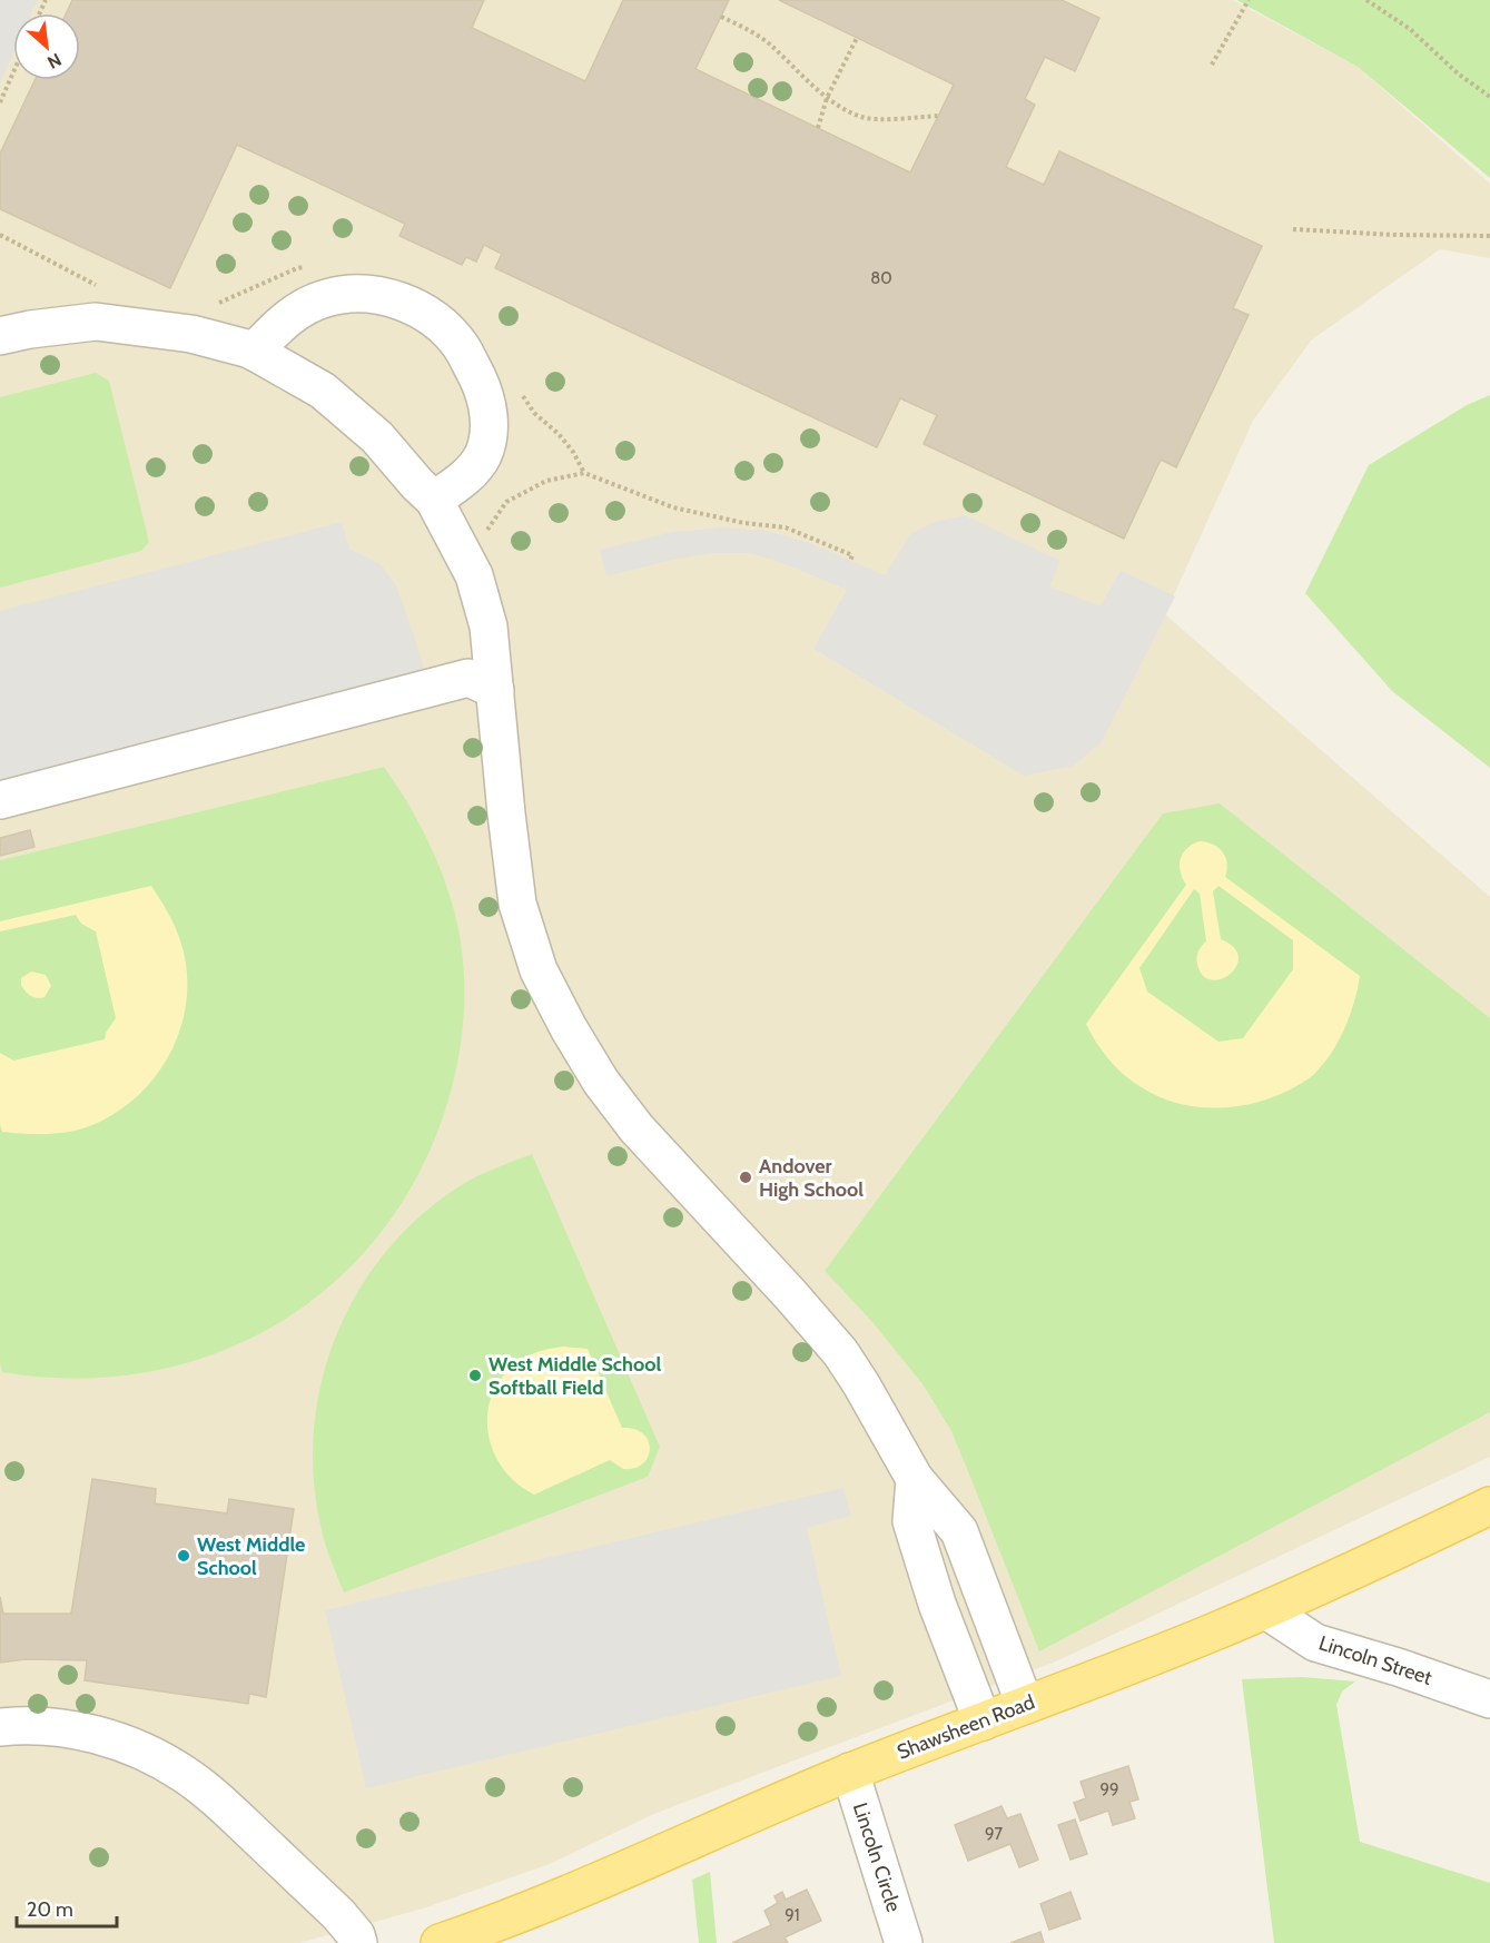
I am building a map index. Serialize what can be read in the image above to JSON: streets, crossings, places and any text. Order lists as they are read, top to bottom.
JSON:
{
  "streets": {
    "main road": ["Shawsheen Road"],
    "street": ["Lincoln Street", "Lincoln Circle"]
  },
  "crossings": [
    ["Lincoln Street", "Shawsheen Road"],
    ["Shawsheen Road", "Lincoln Circle"]
  ],
  "places": ["Andover High School", "West Middle School Softball Field", "West Middle School"],
  "house_numbers": [
    "80",
    "99",
    "97",
    "91"
  ],
  "scale_bar": "20 m",
  "north": "bottom right"
}
